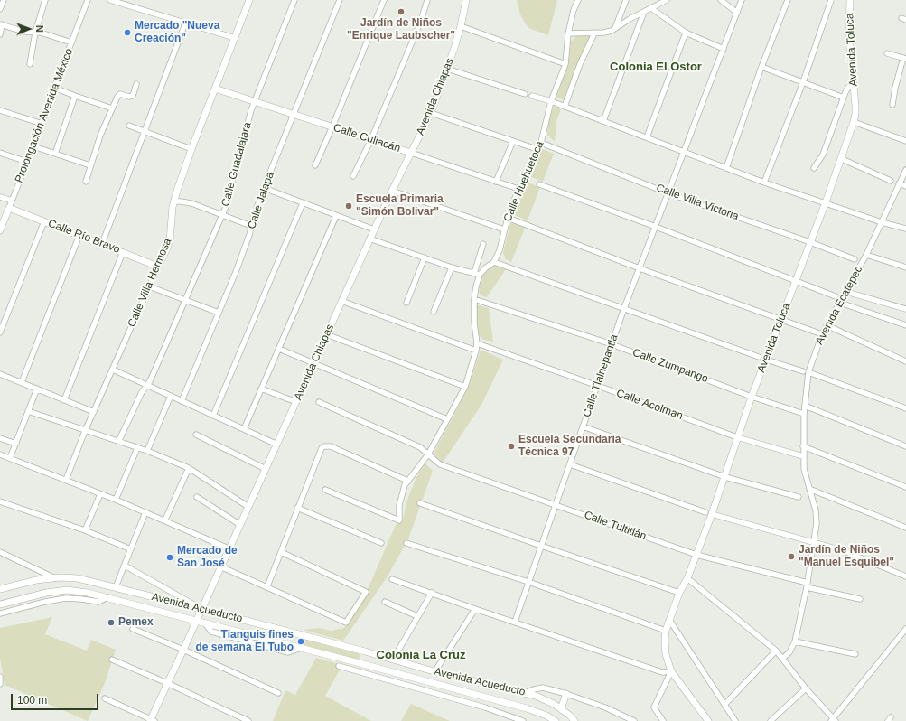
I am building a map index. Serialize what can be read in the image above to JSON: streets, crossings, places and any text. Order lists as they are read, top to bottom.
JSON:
{
  "streets": {
    "street": [
      "Avenida Toluca",
      "Avenida Chiapas",
      "Prolongación Avenida México",
      "Calle Culiacán",
      "Calle Guadalajara",
      "Calle Huehuetoca",
      "Calle Jalapa",
      "Calle Villa Victoria",
      "Calle Río Bravo",
      "Calle Villa Hermosa",
      "Avenida Ecatepec",
      "Calle Zumpango",
      "Calle Tlalnepantla",
      "Calle Acolman",
      "Calle Tultitlán",
      "Avenida Acueducto"
    ]
  },
  "crossings": [
    ["Avenida Toluca", "Calle Villa Victoria"],
    ["Avenida Toluca", "Calle Zumpango"],
    ["Avenida Toluca", "Calle Acolman"],
    ["Avenida Toluca", "Calle Tultitlán"],
    ["Avenida Chiapas", "Calle Culiacán"],
    ["Avenida Chiapas", "Avenida Acueducto"],
    ["Prolongación Avenida México", "Calle Río Bravo"],
    ["Calle Culiacán", "Calle Guadalajara"],
    ["Calle Culiacán", "Calle Huehuetoca"],
    ["Calle Culiacán", "Calle Jalapa"],
    ["Calle Culiacán", "Calle Villa Hermosa"],
    ["Calle Huehuetoca", "Calle Villa Victoria"],
    ["Calle Villa Victoria", "Calle Tlalnepantla"],
    ["Calle Río Bravo", "Calle Villa Hermosa"],
    ["Avenida Ecatepec", "Calle Zumpango"],
    ["Avenida Ecatepec", "Calle Acolman"],
    ["Avenida Ecatepec", "Calle Tultitlán"],
    ["Calle Zumpango", "Calle Tlalnepantla"],
    ["Calle Tlalnepantla", "Calle Acolman"],
    ["Calle Tlalnepantla", "Calle Tultitlán"]
  ],
  "districts": ["Colonia El Ostor", "Colonia La Cruz"],
  "places": [
    "Jardín de Niños \"Enrique Laubscher\"",
    "Mercado \"Nueva Creación\"",
    "Escuela Primaria \"Simón Bolivar\"",
    "Escuela Secundaria Técnica 97",
    "Jardín de Niños \"Manuel Esquibel\"",
    "Mercado de San José",
    "Pemex",
    "Tianguis fines de semana El Tubo"
  ],
  "scale_bar": "100 m",
  "north": "right"
}
